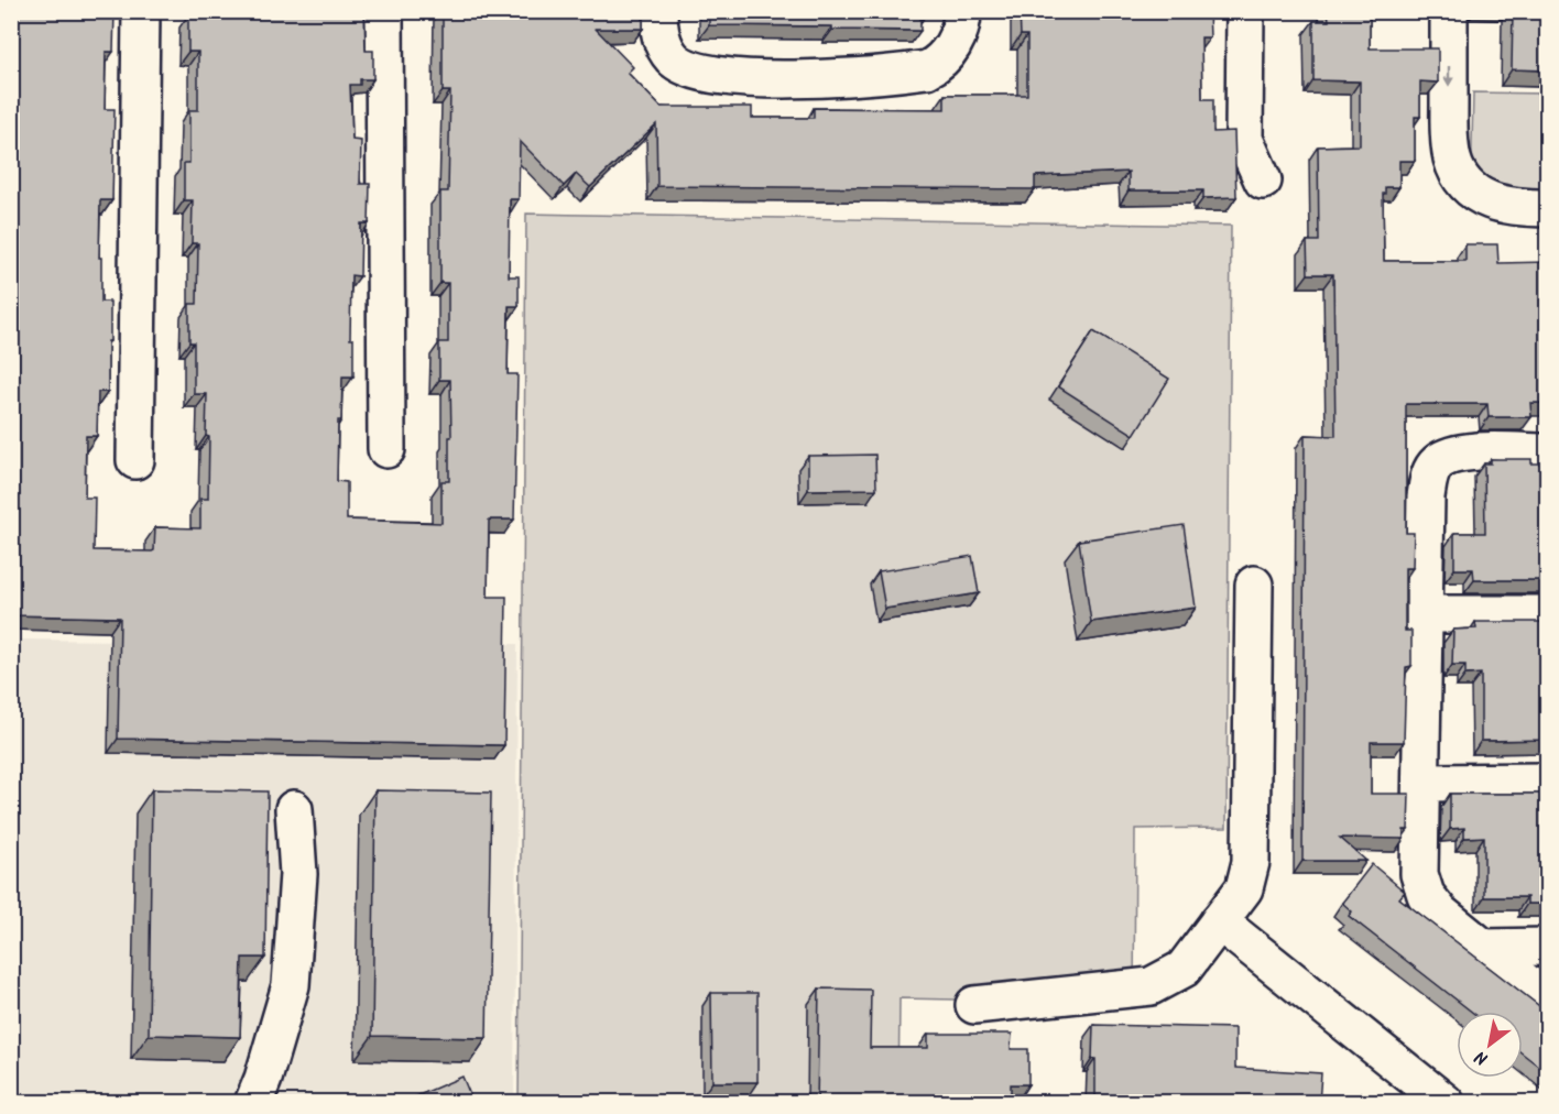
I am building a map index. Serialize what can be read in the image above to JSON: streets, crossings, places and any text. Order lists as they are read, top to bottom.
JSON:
{
  "north": "bottom left"
}
